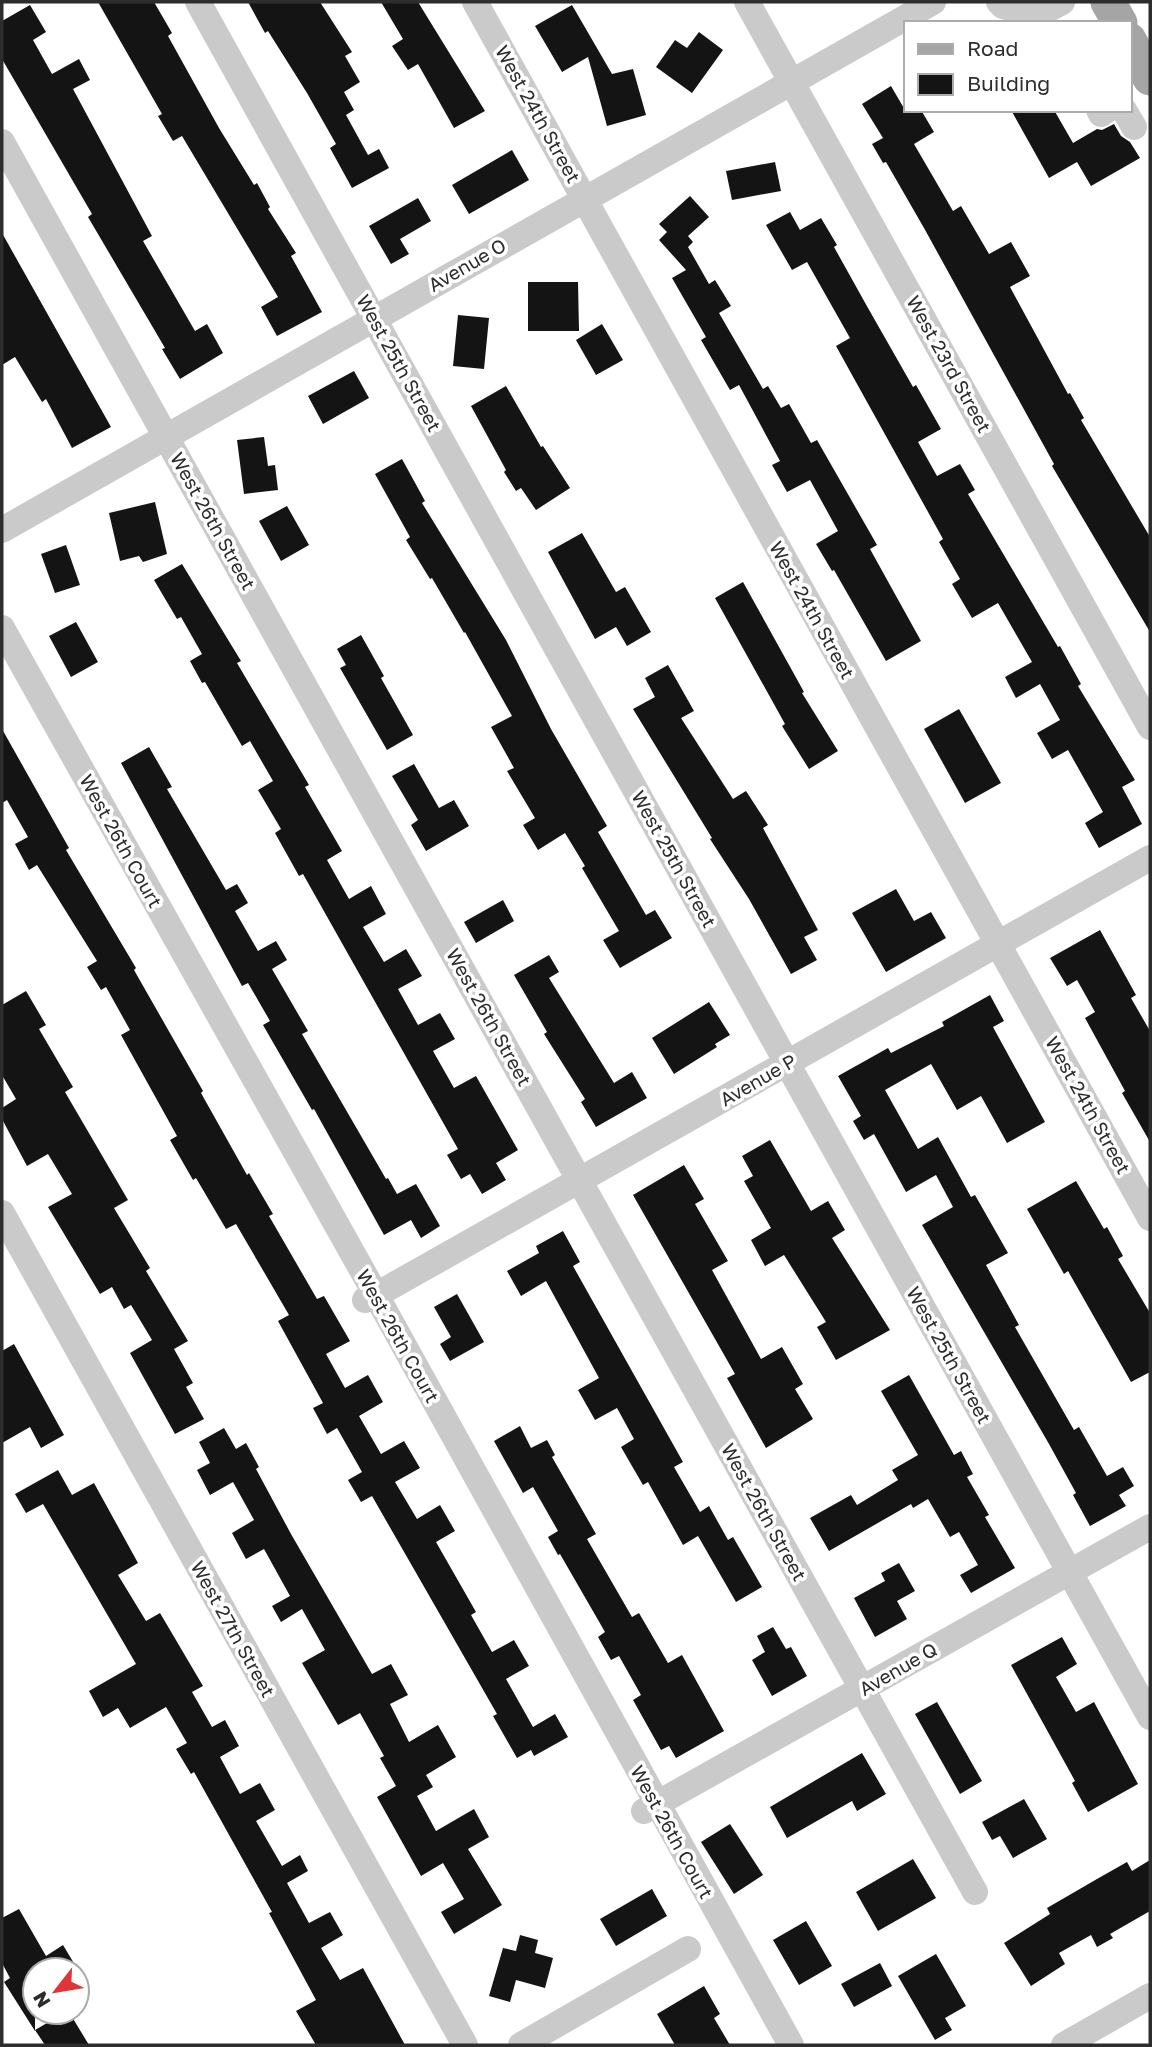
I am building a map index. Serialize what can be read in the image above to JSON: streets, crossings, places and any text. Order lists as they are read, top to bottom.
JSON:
{
  "streets": {
    "street": [
      "West 24th Street",
      "Avenue O",
      "West 25th Street",
      "West 23rd Street",
      "West 26th Street",
      "West 26th Court",
      "Avenue P",
      "West 27th Street",
      "Avenue Q"
    ]
  },
  "crossings": [
    ["West 24th Street", "Avenue O"],
    ["West 24th Street", "Avenue P"],
    ["Avenue O", "West 25th Street"],
    ["Avenue O", "West 23rd Street"],
    ["Avenue O", "West 26th Street"],
    ["West 25th Street", "Avenue P"],
    ["West 25th Street", "Avenue Q"],
    ["West 26th Street", "Avenue P"],
    ["West 26th Street", "Avenue Q"],
    ["West 26th Court", "Avenue P"],
    ["West 26th Court", "Avenue Q"]
  ],
  "legend": ["Road", "Building"],
  "north": "bottom left"
}
